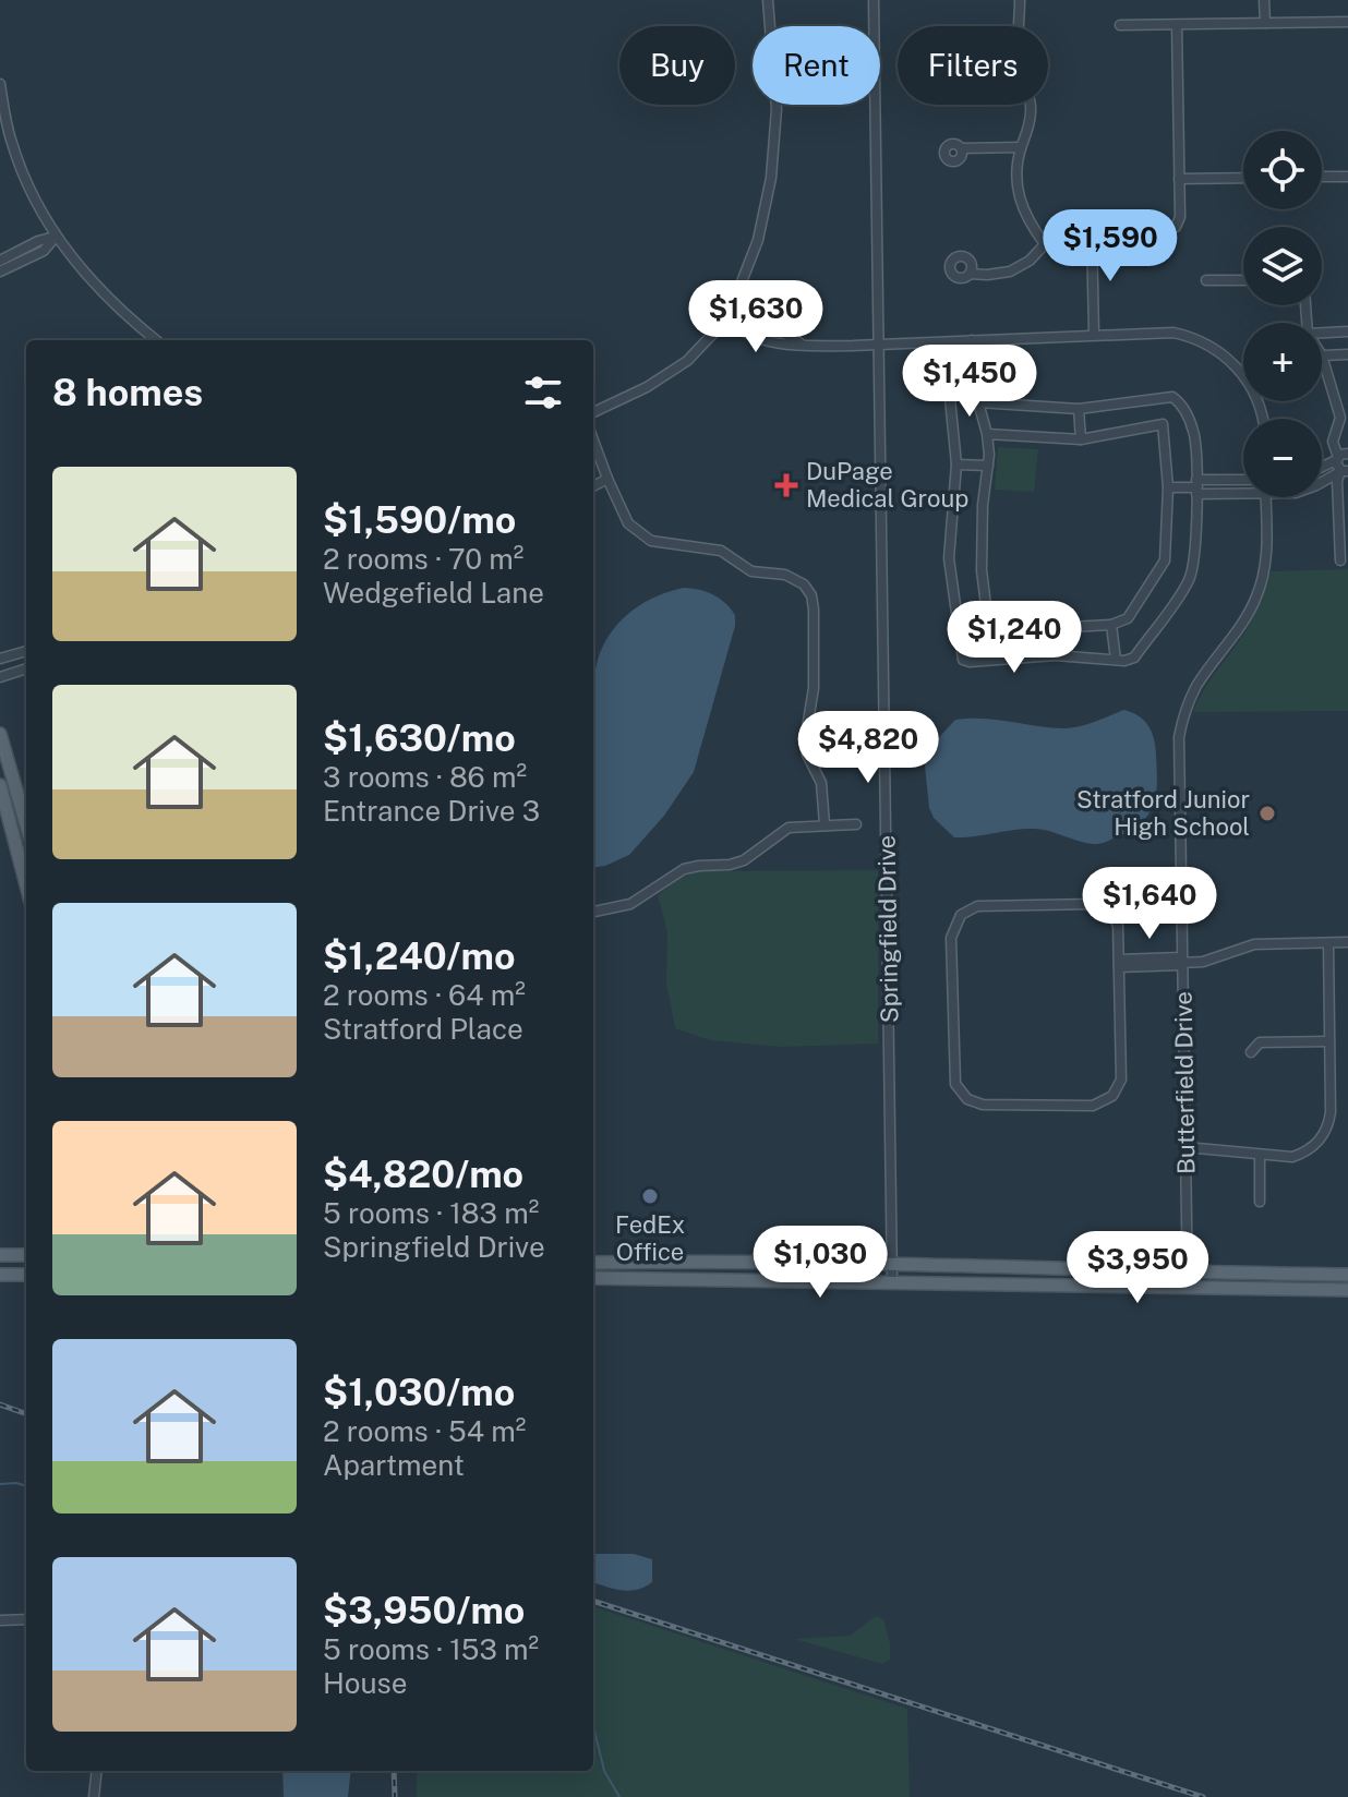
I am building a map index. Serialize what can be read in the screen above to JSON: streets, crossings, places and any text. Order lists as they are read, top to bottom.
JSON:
{
  "streets": {
    "street": ["Springfield Drive", "Butterfield Drive"]
  },
  "places": {
    "health": ["DuPage Medical Group"],
    "other": ["Stratford Junior High School", "FedEx Office"]
  },
  "page": {
    "chip": ["Buy", "Rent", "Filters"],
    "map_buttons": ["+", "−"],
    "price": [
      "$1,590",
      "$1,630",
      "$1,450",
      "$1,240",
      "$4,820",
      "$1,640",
      "$1,030",
      "$3,950"
    ],
    "heading": "8 homes",
    "list": [
      {
        "name": "$1,590/mo",
        "note": "2 rooms · 70 m² · Wedgefield Lane"
      },
      {
        "name": "$1,630/mo",
        "note": "3 rooms · 86 m² · Entrance Drive 3"
      },
      {
        "name": "$1,240/mo",
        "note": "2 rooms · 64 m² · Stratford Place"
      },
      {
        "name": "$4,820/mo",
        "note": "5 rooms · 183 m² · Springfield Drive"
      },
      {
        "name": "$1,030/mo",
        "note": "2 rooms · 54 m² · Apartment"
      },
      {
        "name": "$3,950/mo",
        "note": "5 rooms · 153 m² · House"
      }
    ]
  }
}
